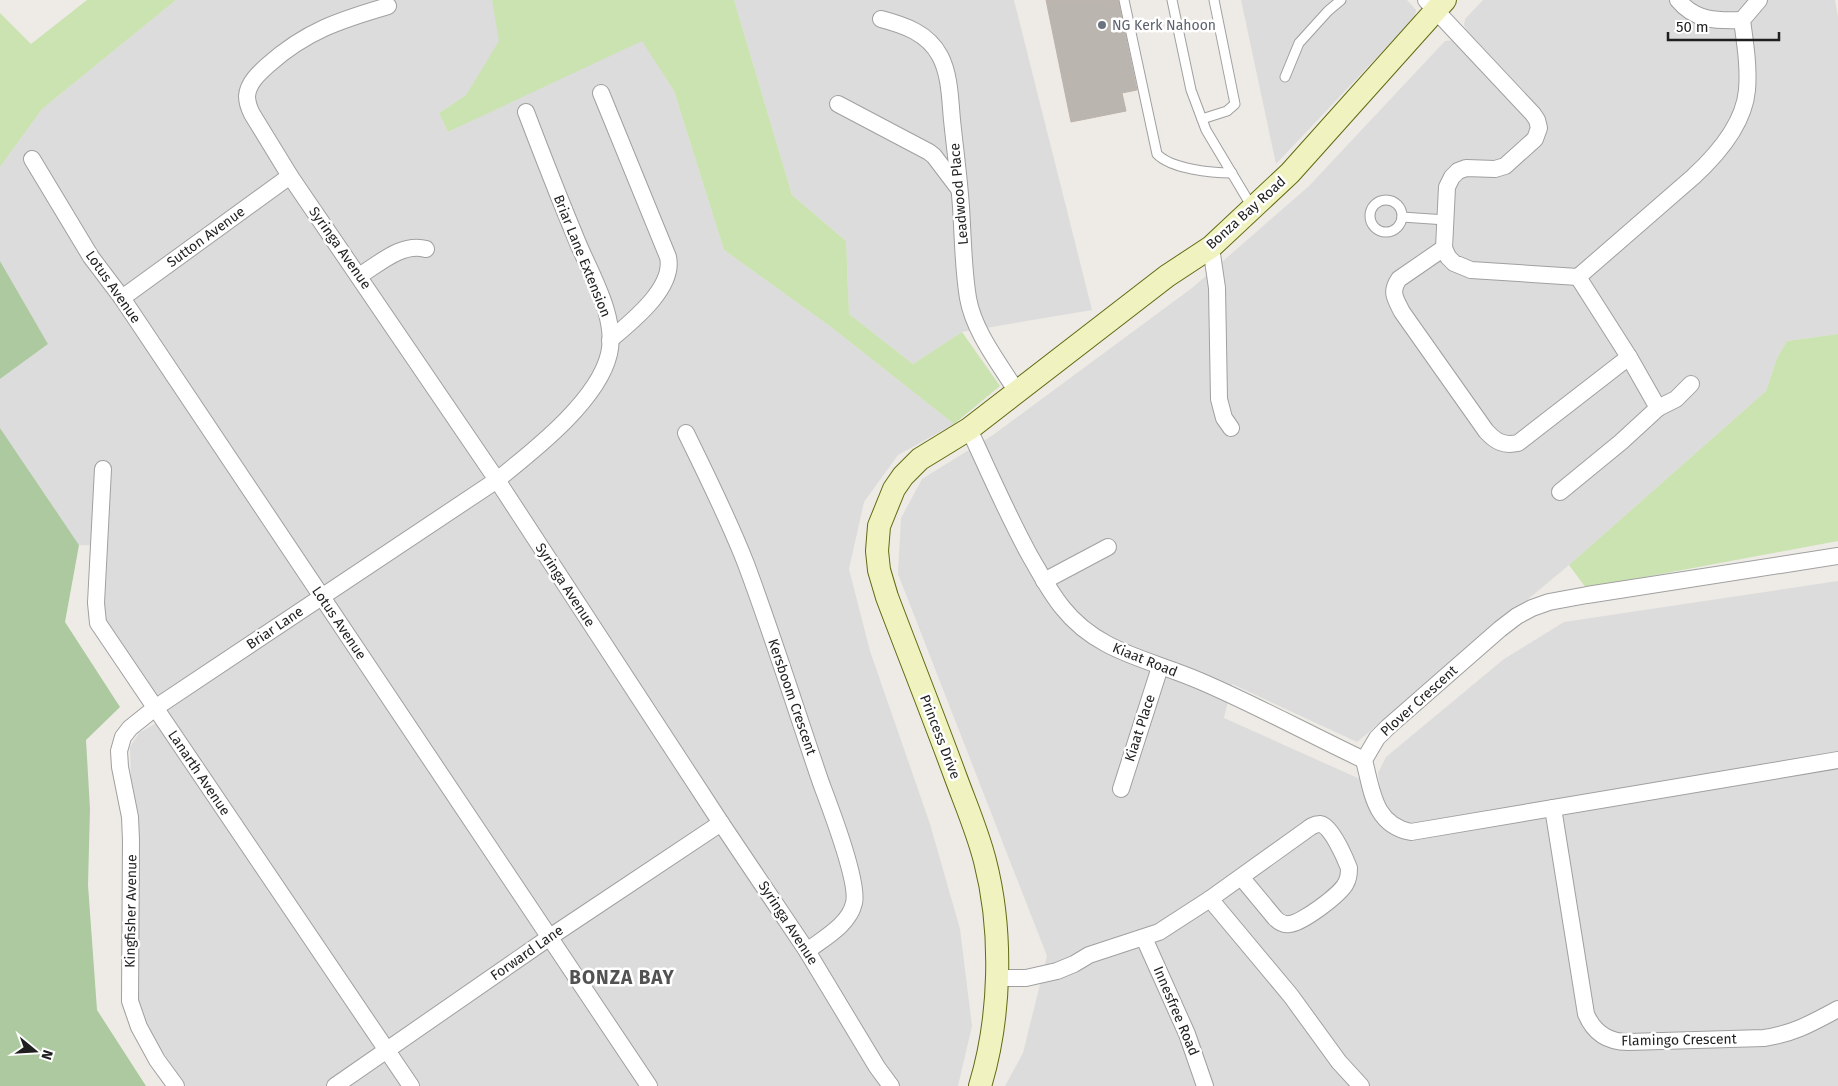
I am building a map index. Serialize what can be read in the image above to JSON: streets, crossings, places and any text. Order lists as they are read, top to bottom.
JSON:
{
  "streets": {
    "street": [
      "Leadwood Place",
      "Bonza Bay Road",
      "Sutton Avenue",
      "Syringa Avenue",
      "Briar Lane Extension",
      "Lotus Avenue",
      "Briar Lane",
      "Kiaat Road",
      "Kersboom Crescent",
      "Plover Crescent",
      "Kiaat Place",
      "Princess Drive",
      "Lanarth Avenue",
      "Kingfisher Avenue",
      "Forward Lane",
      "Innesfree Road",
      "Flamingo Crescent"
    ]
  },
  "crossings": [
    ["Leadwood Place", "Bonza Bay Road"],
    ["Bonza Bay Road", "Kiaat Road"],
    ["Bonza Bay Road", "Princess Drive"],
    ["Sutton Avenue", "Syringa Avenue"],
    ["Sutton Avenue", "Lotus Avenue"],
    ["Syringa Avenue", "Briar Lane Extension"],
    ["Syringa Avenue", "Briar Lane"],
    ["Syringa Avenue", "Kersboom Crescent"],
    ["Syringa Avenue", "Forward Lane"],
    ["Briar Lane Extension", "Briar Lane"],
    ["Lotus Avenue", "Briar Lane"],
    ["Lotus Avenue", "Forward Lane"],
    ["Briar Lane", "Lanarth Avenue"],
    ["Briar Lane", "Kingfisher Avenue"],
    ["Kiaat Road", "Plover Crescent"],
    ["Kiaat Road", "Kiaat Place"],
    ["Kiaat Road", "Princess Drive"],
    ["Lanarth Avenue", "Forward Lane"]
  ],
  "districts": ["BONZA BAY"],
  "places": ["NG Kerk Nahoon"],
  "scale_bar": "50 m",
  "north": "right"
}
